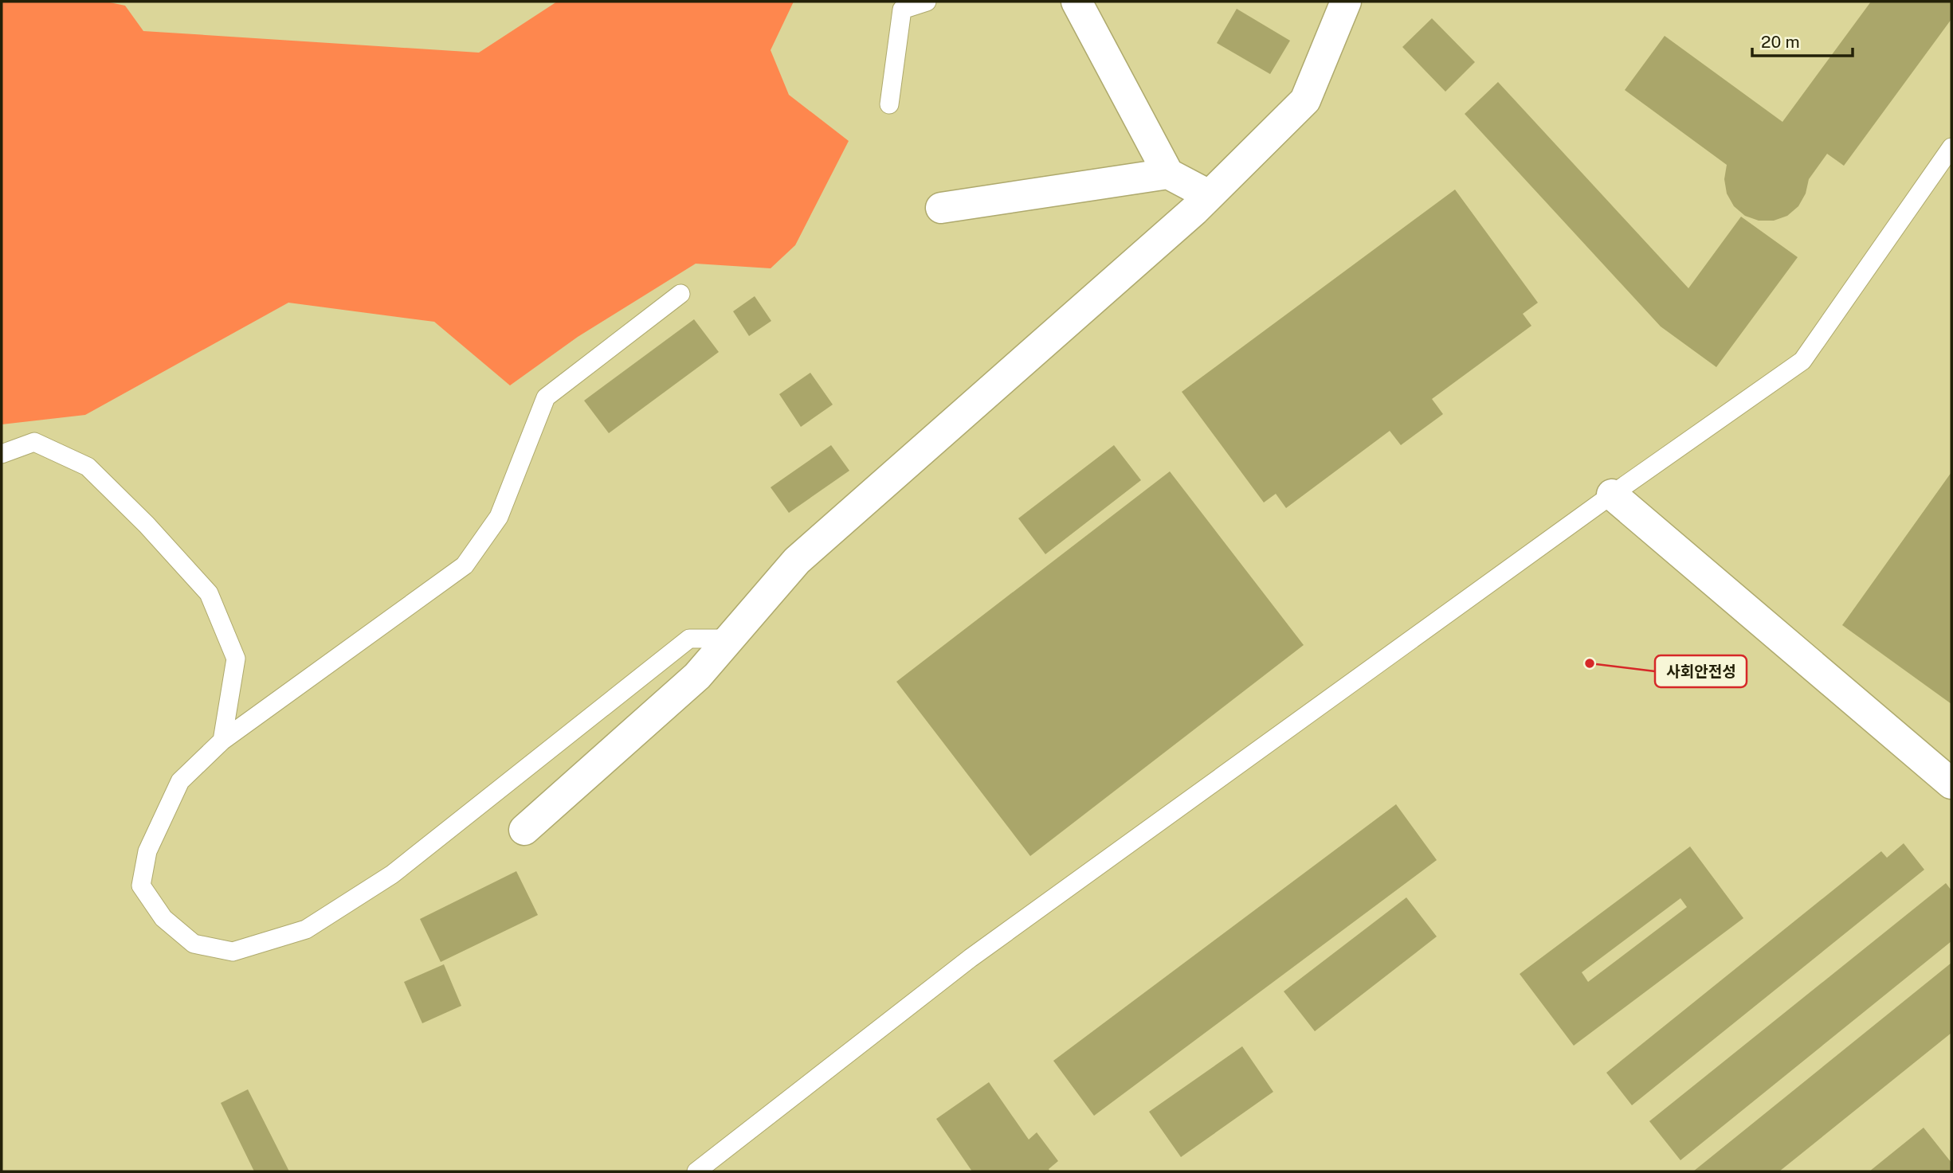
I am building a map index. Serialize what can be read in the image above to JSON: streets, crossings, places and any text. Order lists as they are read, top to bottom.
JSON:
{
  "places": ["사회안전성"],
  "scale_bar": "20 m"
}
